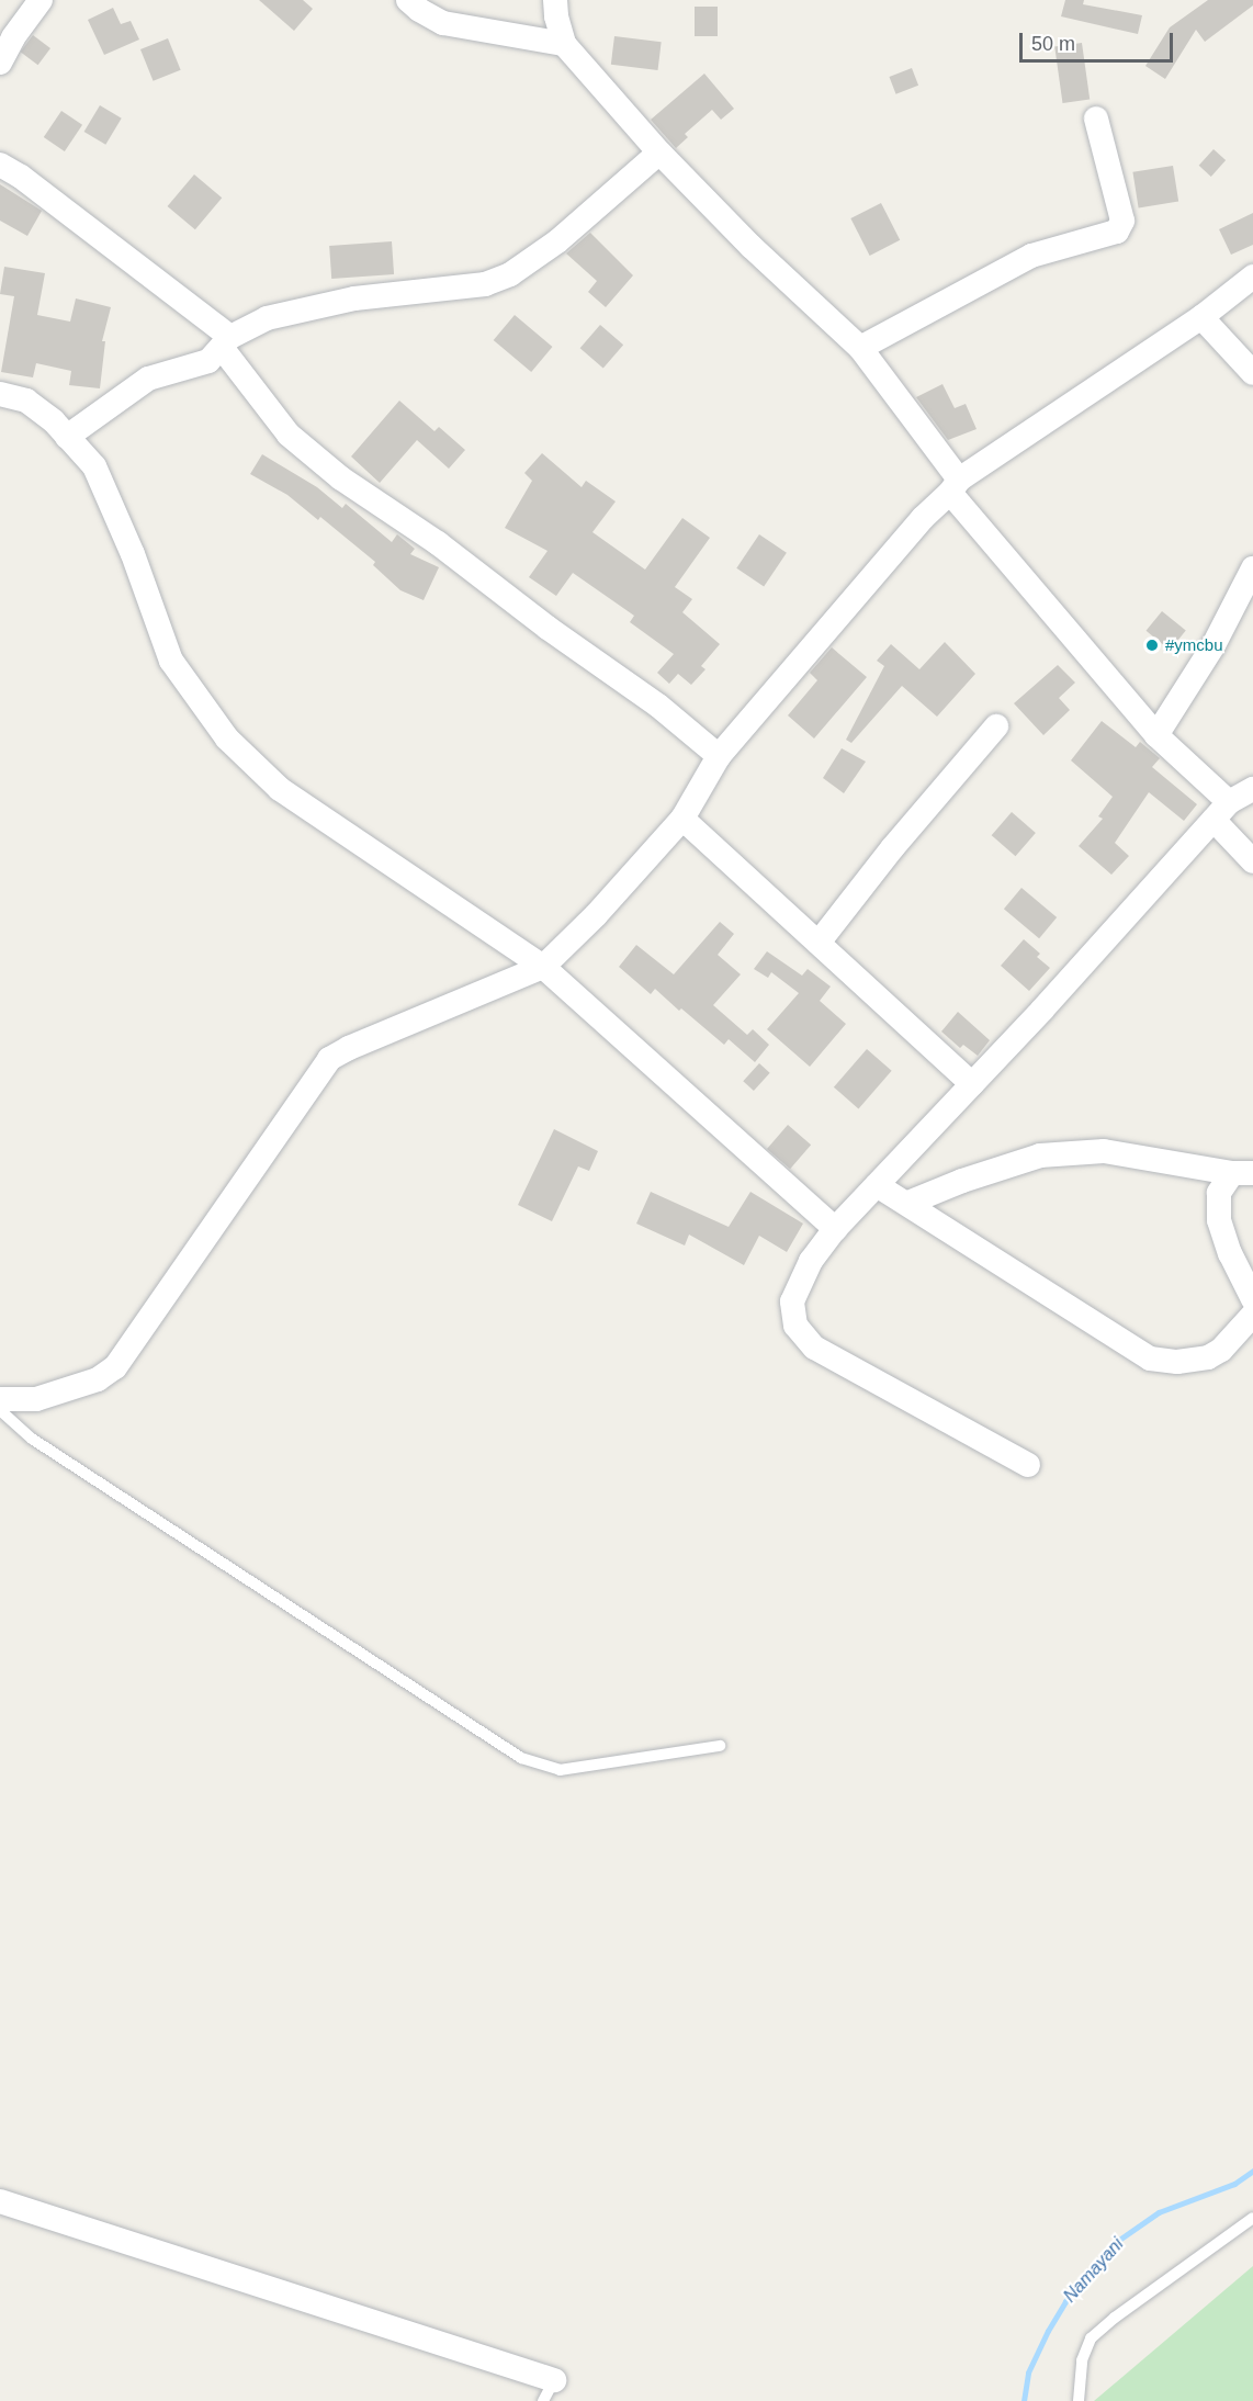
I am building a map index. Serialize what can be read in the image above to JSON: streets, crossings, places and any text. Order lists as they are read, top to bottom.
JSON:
{
  "water": ["Namayani"],
  "places": ["#ymcbu"],
  "scale_bar": "50 m"
}
